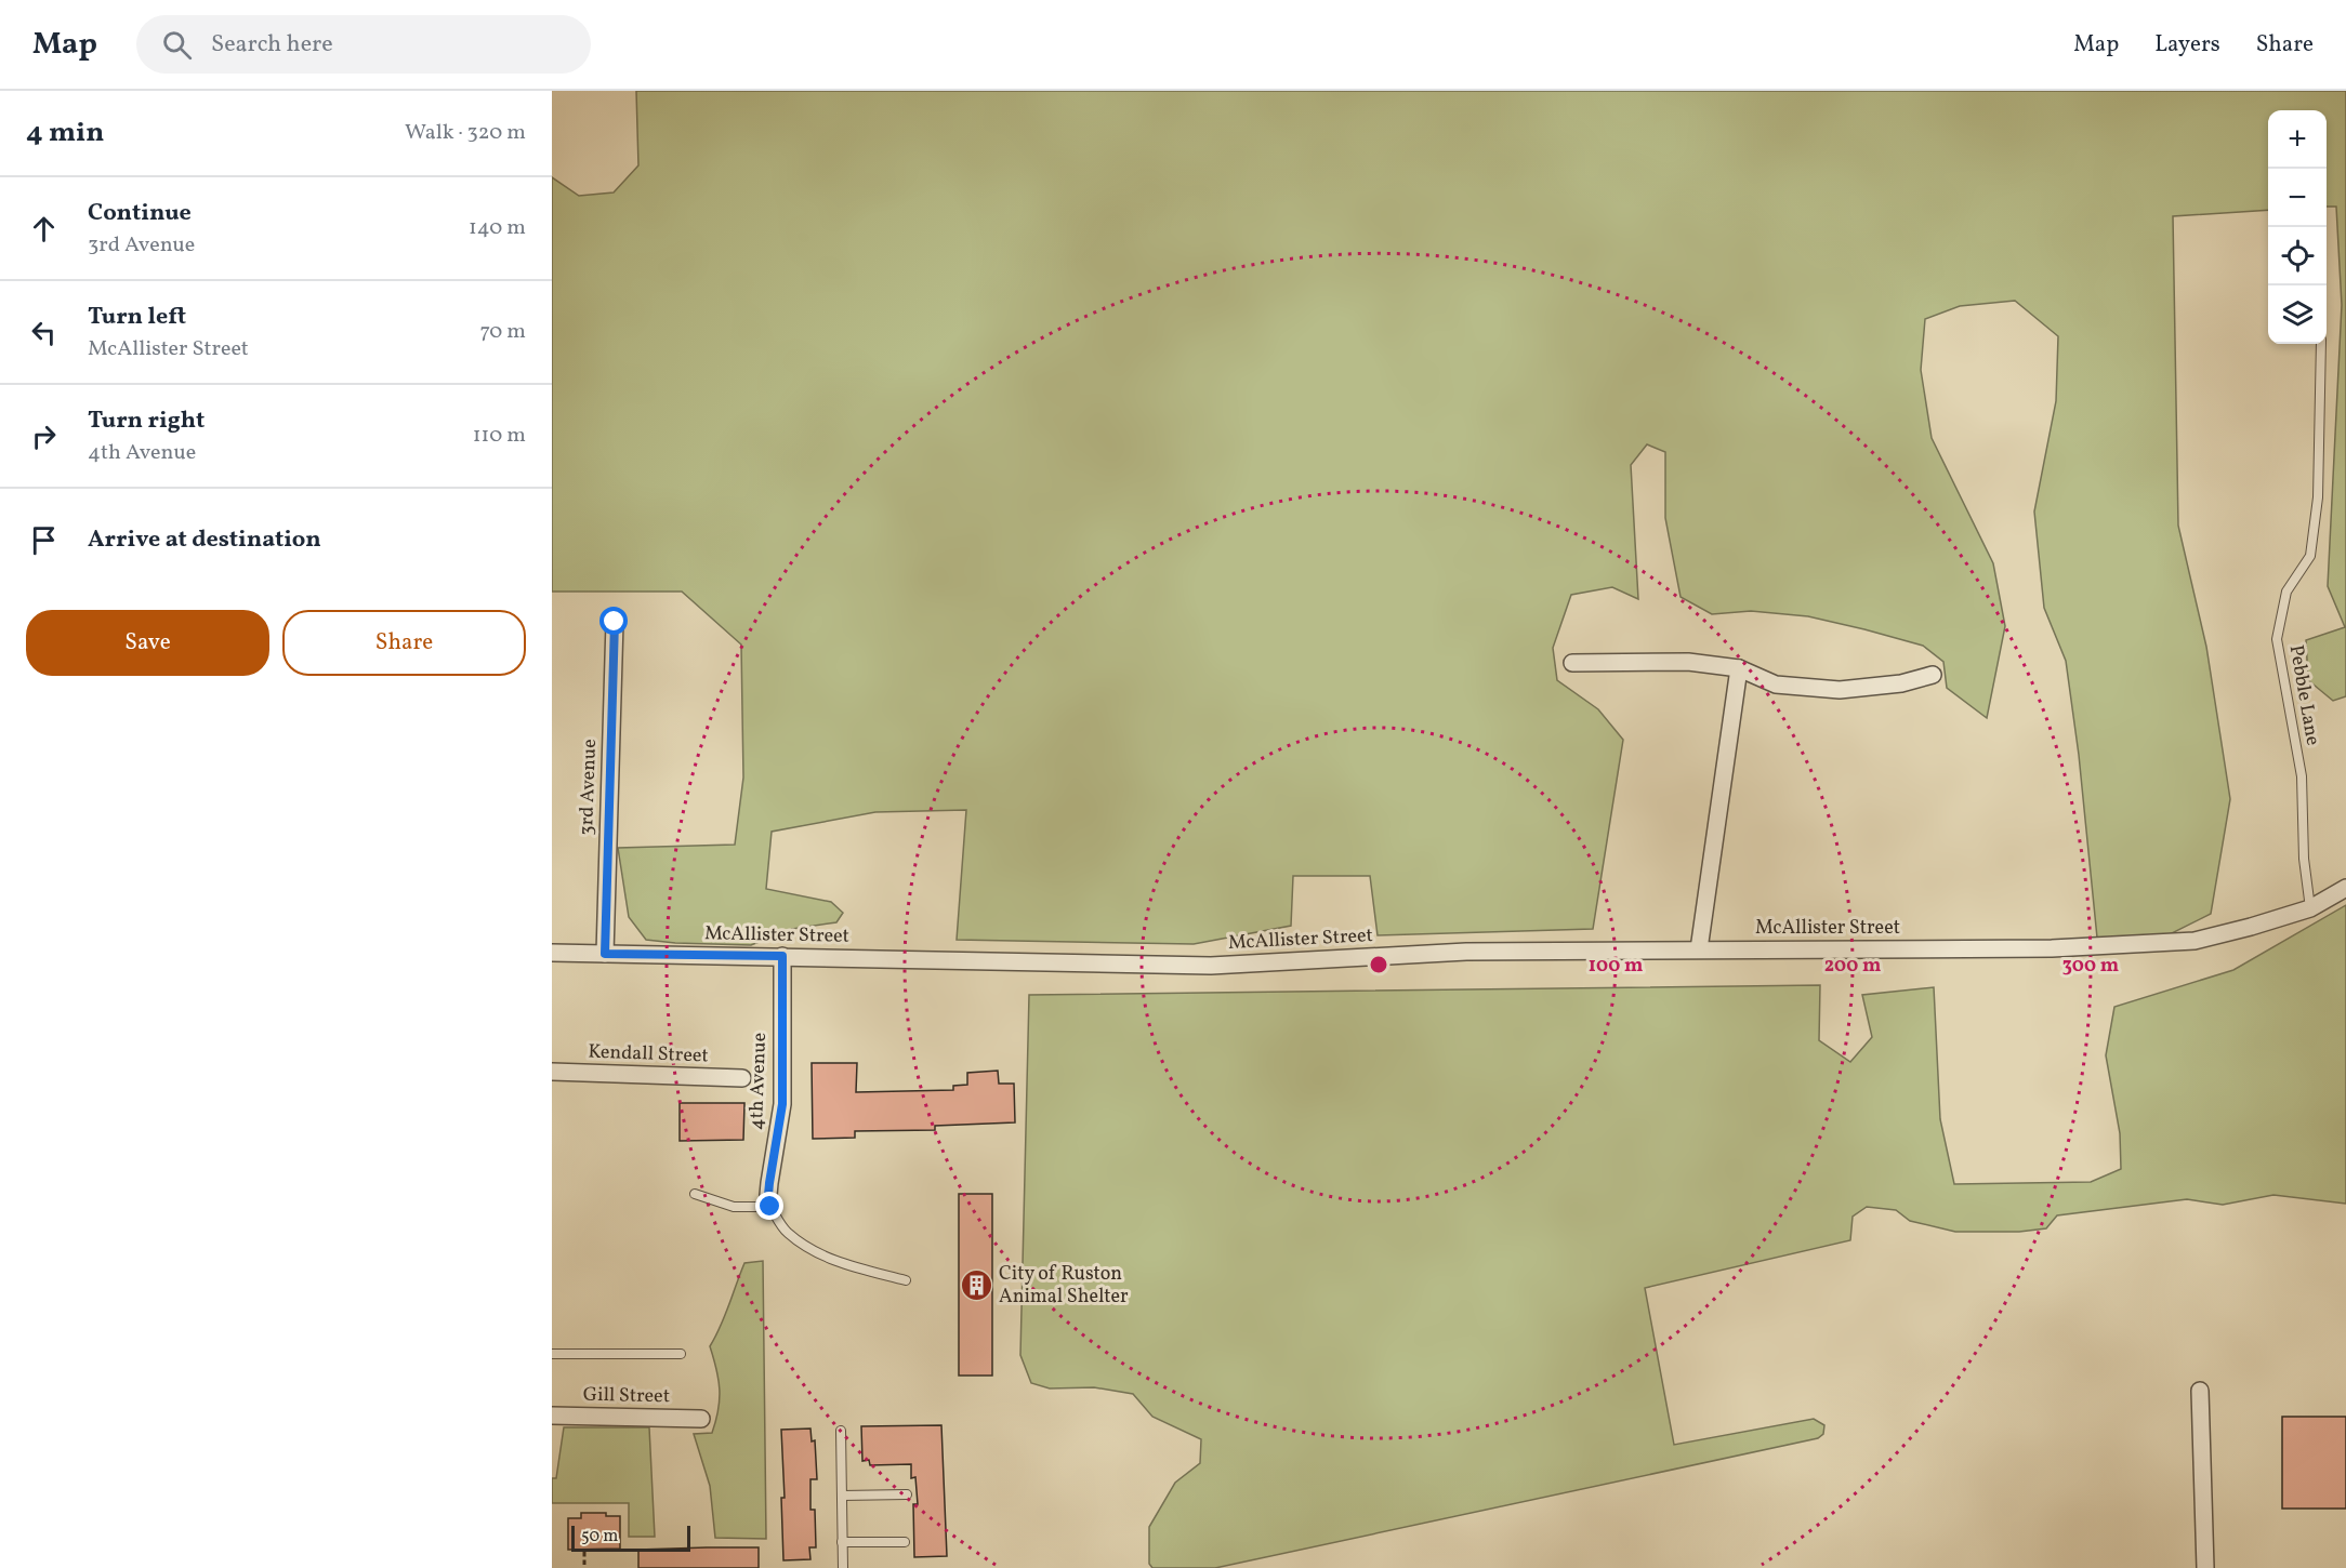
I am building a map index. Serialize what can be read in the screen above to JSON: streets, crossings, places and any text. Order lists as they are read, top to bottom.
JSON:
{
  "streets": {
    "street": [
      "3rd Avenue",
      "McAllister Street",
      "Kendall Street",
      "4th Avenue",
      "Gill Street"
    ],
    "lane": ["Pebble Lane"]
  },
  "crossings": [
    ["Pebble Lane", "McAllister Street"],
    ["3rd Avenue", "McAllister Street"],
    ["McAllister Street", "4th Avenue"]
  ],
  "places": {
    "building": ["City of Ruston Animal Shelter"]
  },
  "scale_bar": "50 m",
  "page": {
    "header": "Map",
    "search": "Search here",
    "nav": ["Map", "Layers", "Share"],
    "heading": ["4 min", "Walk · 320 m"],
    "map_buttons": ["+", "−"],
    "list": [
      ["Continue", "3rd Avenue", "140 m"],
      ["Turn left", "McAllister Street", "70 m"],
      ["Turn right", "4th Avenue", "110 m"],
      "Arrive at destination"
    ],
    "buttons": ["Save", "Share"],
    "scale": "50 m"
  },
  "rings": ["100 m", "200 m", "300 m"]
}
